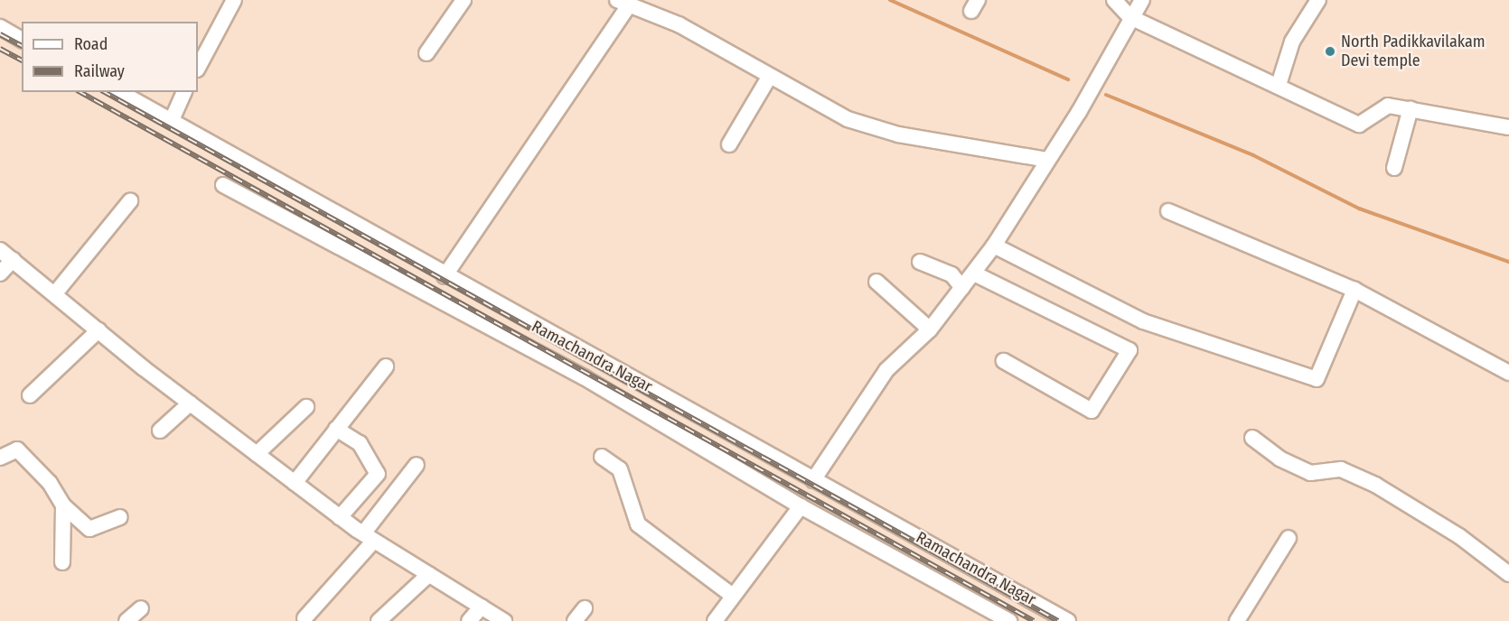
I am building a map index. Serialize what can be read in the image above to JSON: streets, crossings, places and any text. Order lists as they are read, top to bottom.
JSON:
{
  "streets": {
    "street": ["Ramachandra Nagar"]
  },
  "places": ["North Padikkavilakam Devi temple"],
  "legend": ["Road", "Railway"]
}
